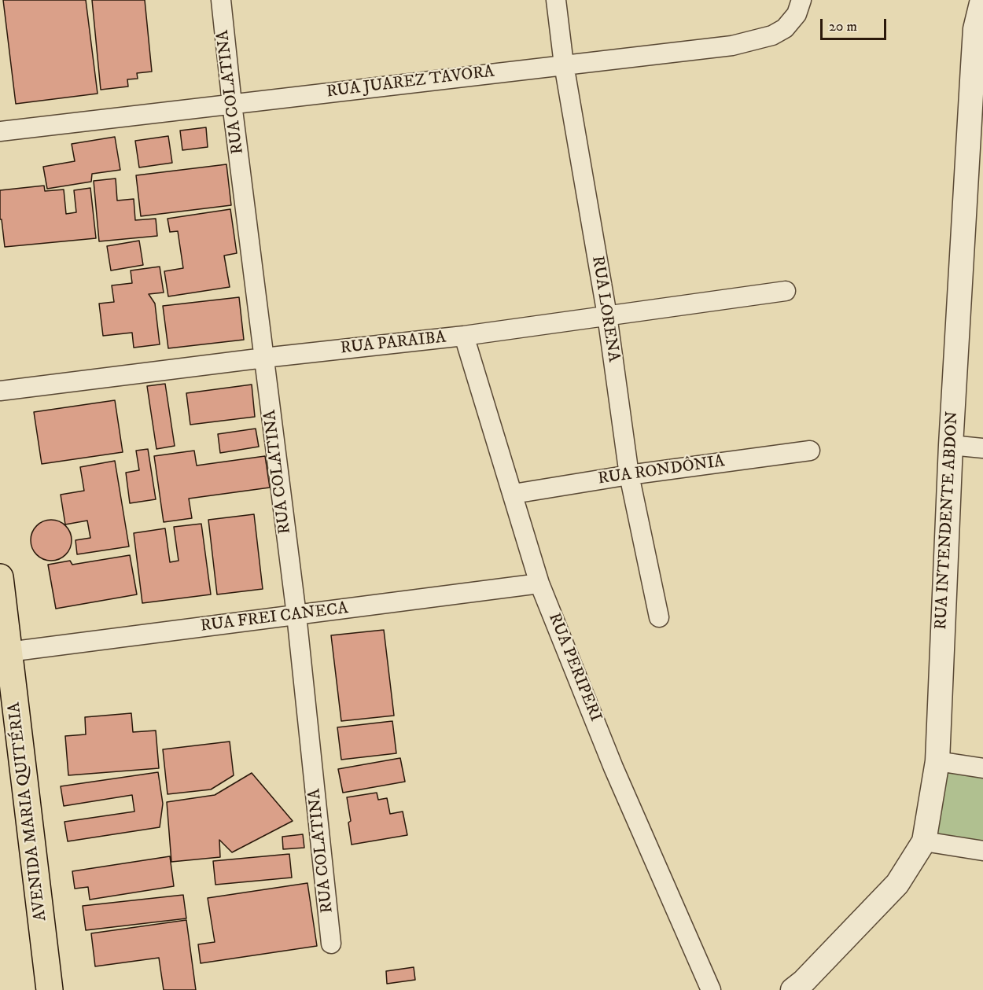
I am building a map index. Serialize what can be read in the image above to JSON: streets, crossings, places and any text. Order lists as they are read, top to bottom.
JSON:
{
  "streets": {
    "main road": ["AVENIDA MARIA QUITÉRIA"],
    "street": [
      "RUA JUAREZ TAVORA",
      "RUA COLATINA",
      "RUA LORENA",
      "RUA PARAIBA",
      "RUA RONDÔNIA",
      "RUA INTENDENTE ABDON",
      "RUA FREI CANECA",
      "RUA PERIPERI"
    ]
  },
  "crossings": [
    ["RUA JUAREZ TAVORA", "RUA COLATINA"],
    ["RUA JUAREZ TAVORA", "RUA LORENA"],
    ["RUA COLATINA", "RUA PARAIBA"],
    ["RUA COLATINA", "RUA FREI CANECA"],
    ["RUA LORENA", "RUA PARAIBA"],
    ["RUA LORENA", "RUA RONDÔNIA"],
    ["RUA PARAIBA", "RUA PERIPERI"],
    ["RUA RONDÔNIA", "RUA PERIPERI"],
    ["RUA FREI CANECA", "RUA PERIPERI"],
    ["RUA FREI CANECA", "AVENIDA MARIA QUITÉRIA"]
  ],
  "scale_bar": "20 m"
}
